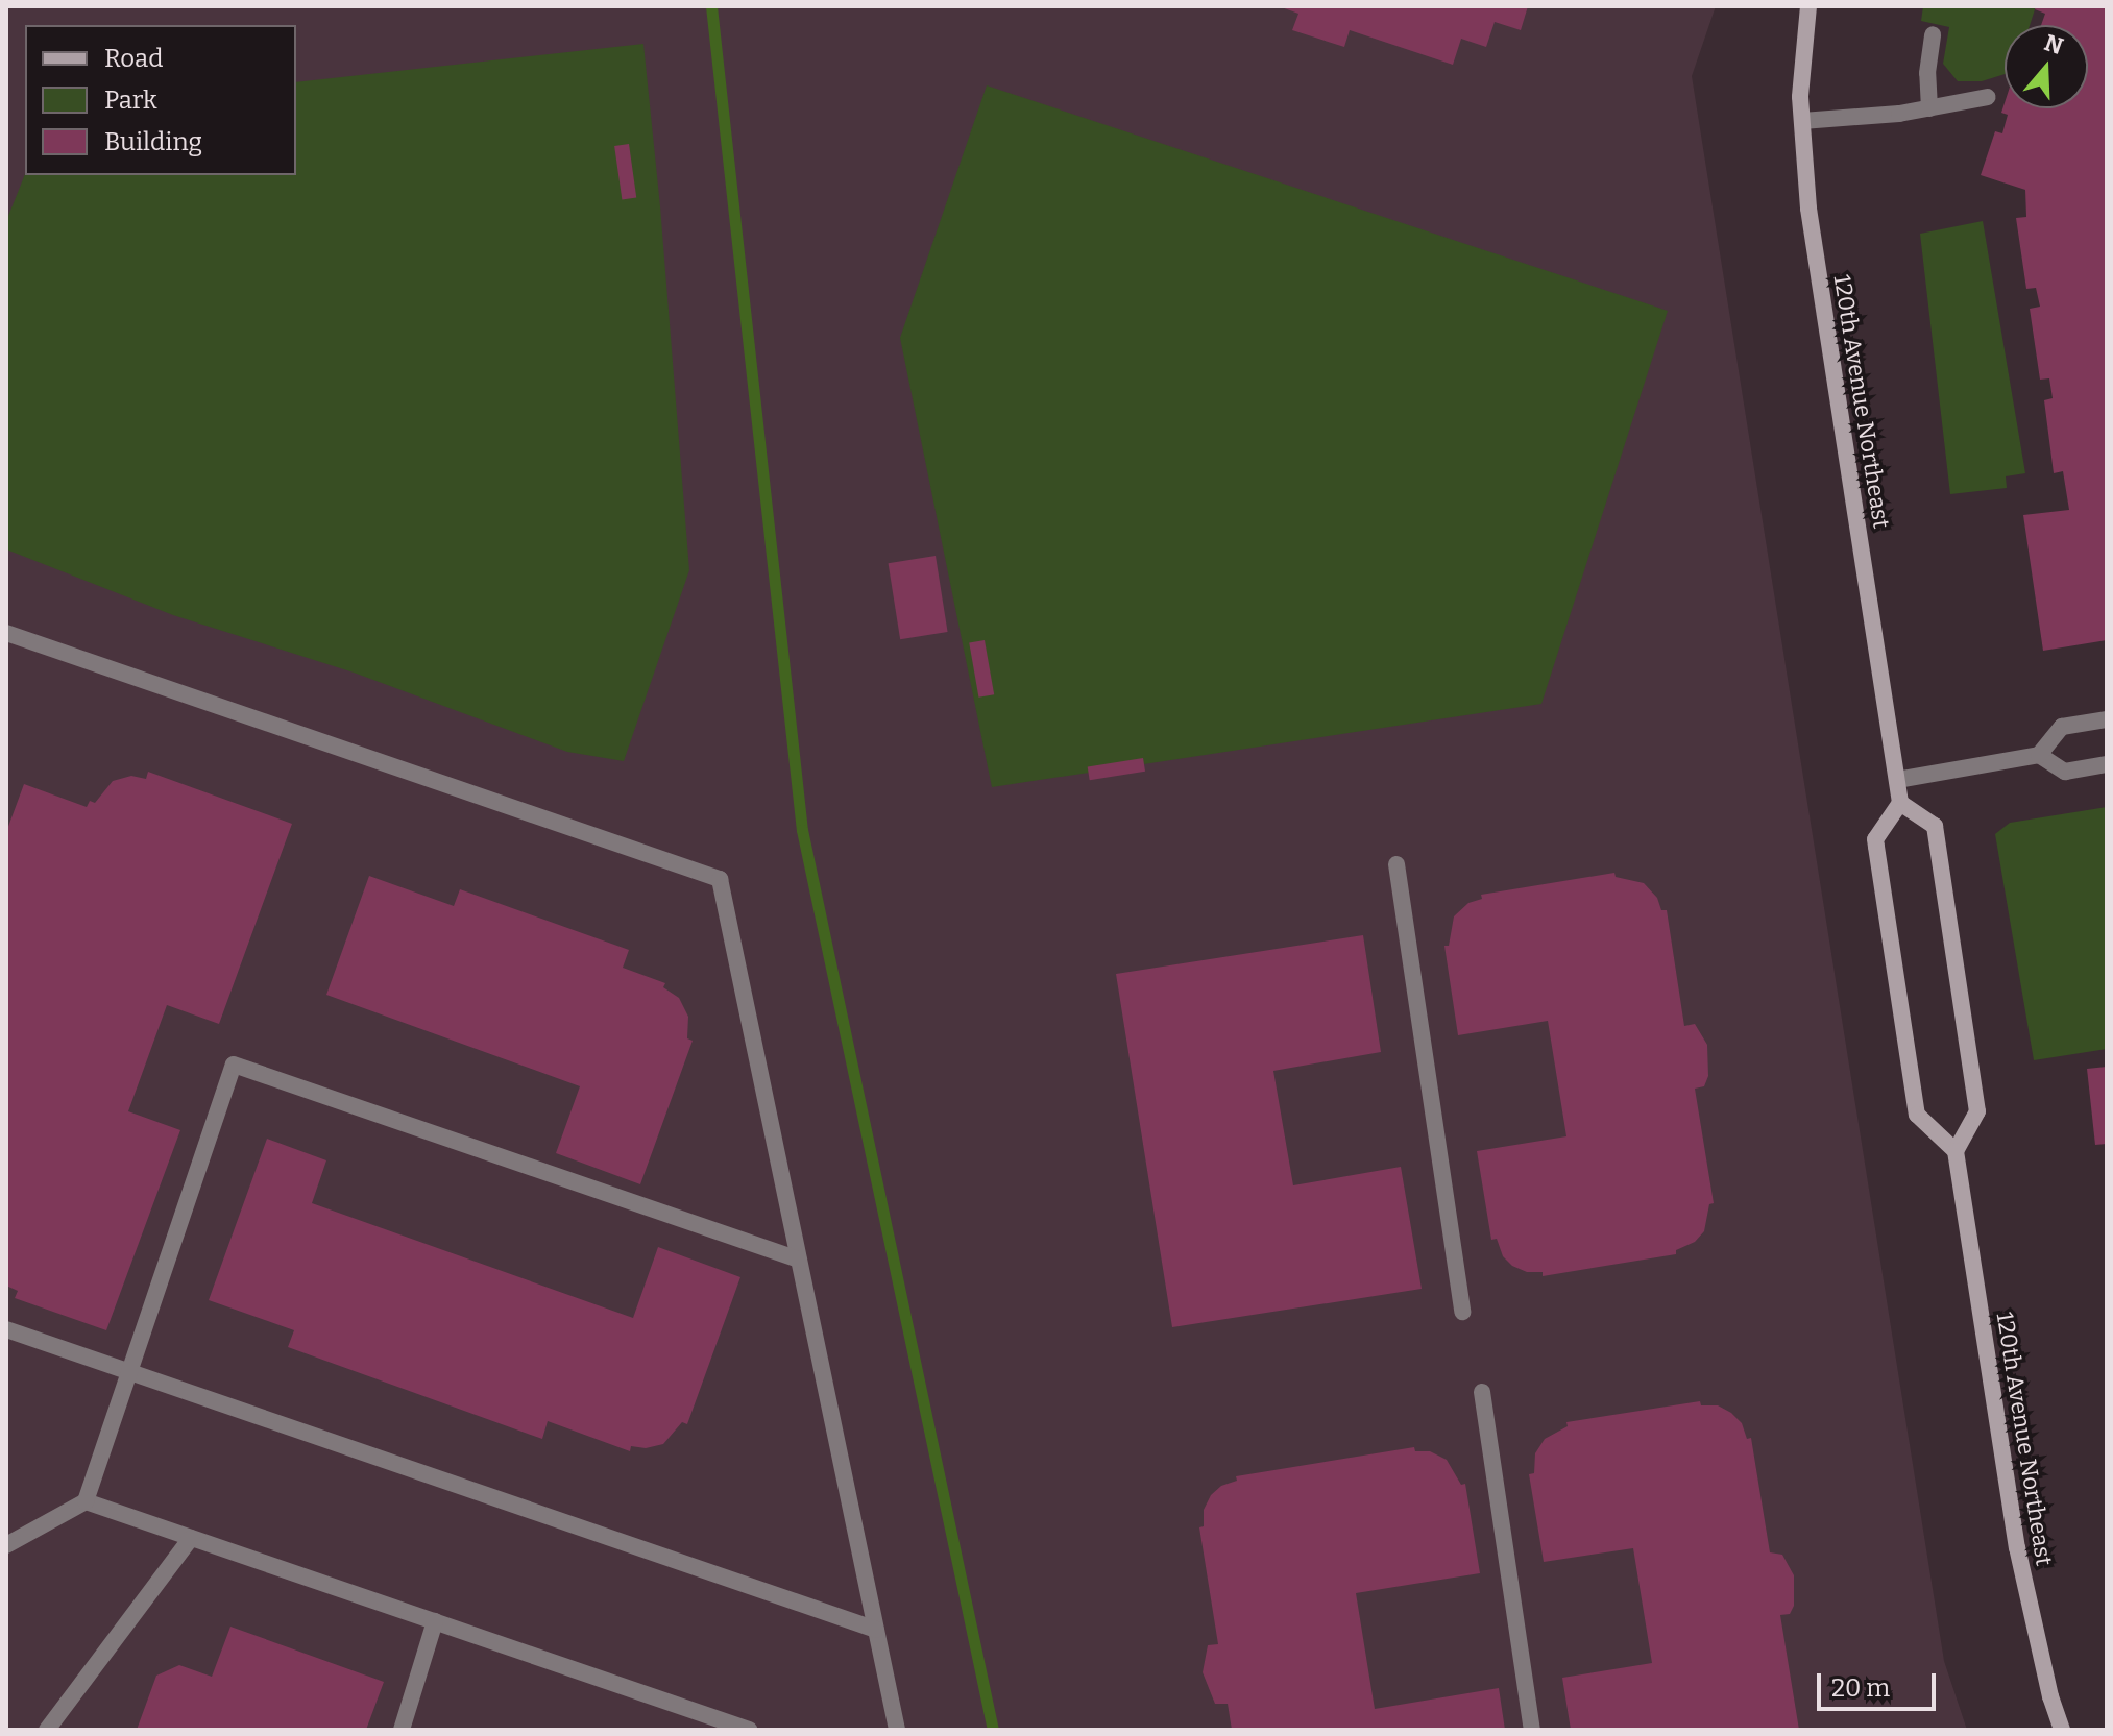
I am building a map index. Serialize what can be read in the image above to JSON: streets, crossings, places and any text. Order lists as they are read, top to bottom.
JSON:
{
  "streets": {
    "main road": ["120th Avenue Northeast"]
  },
  "legend": ["Road", "Park", "Building"],
  "scale_bar": "20 m",
  "north": "top"
}
